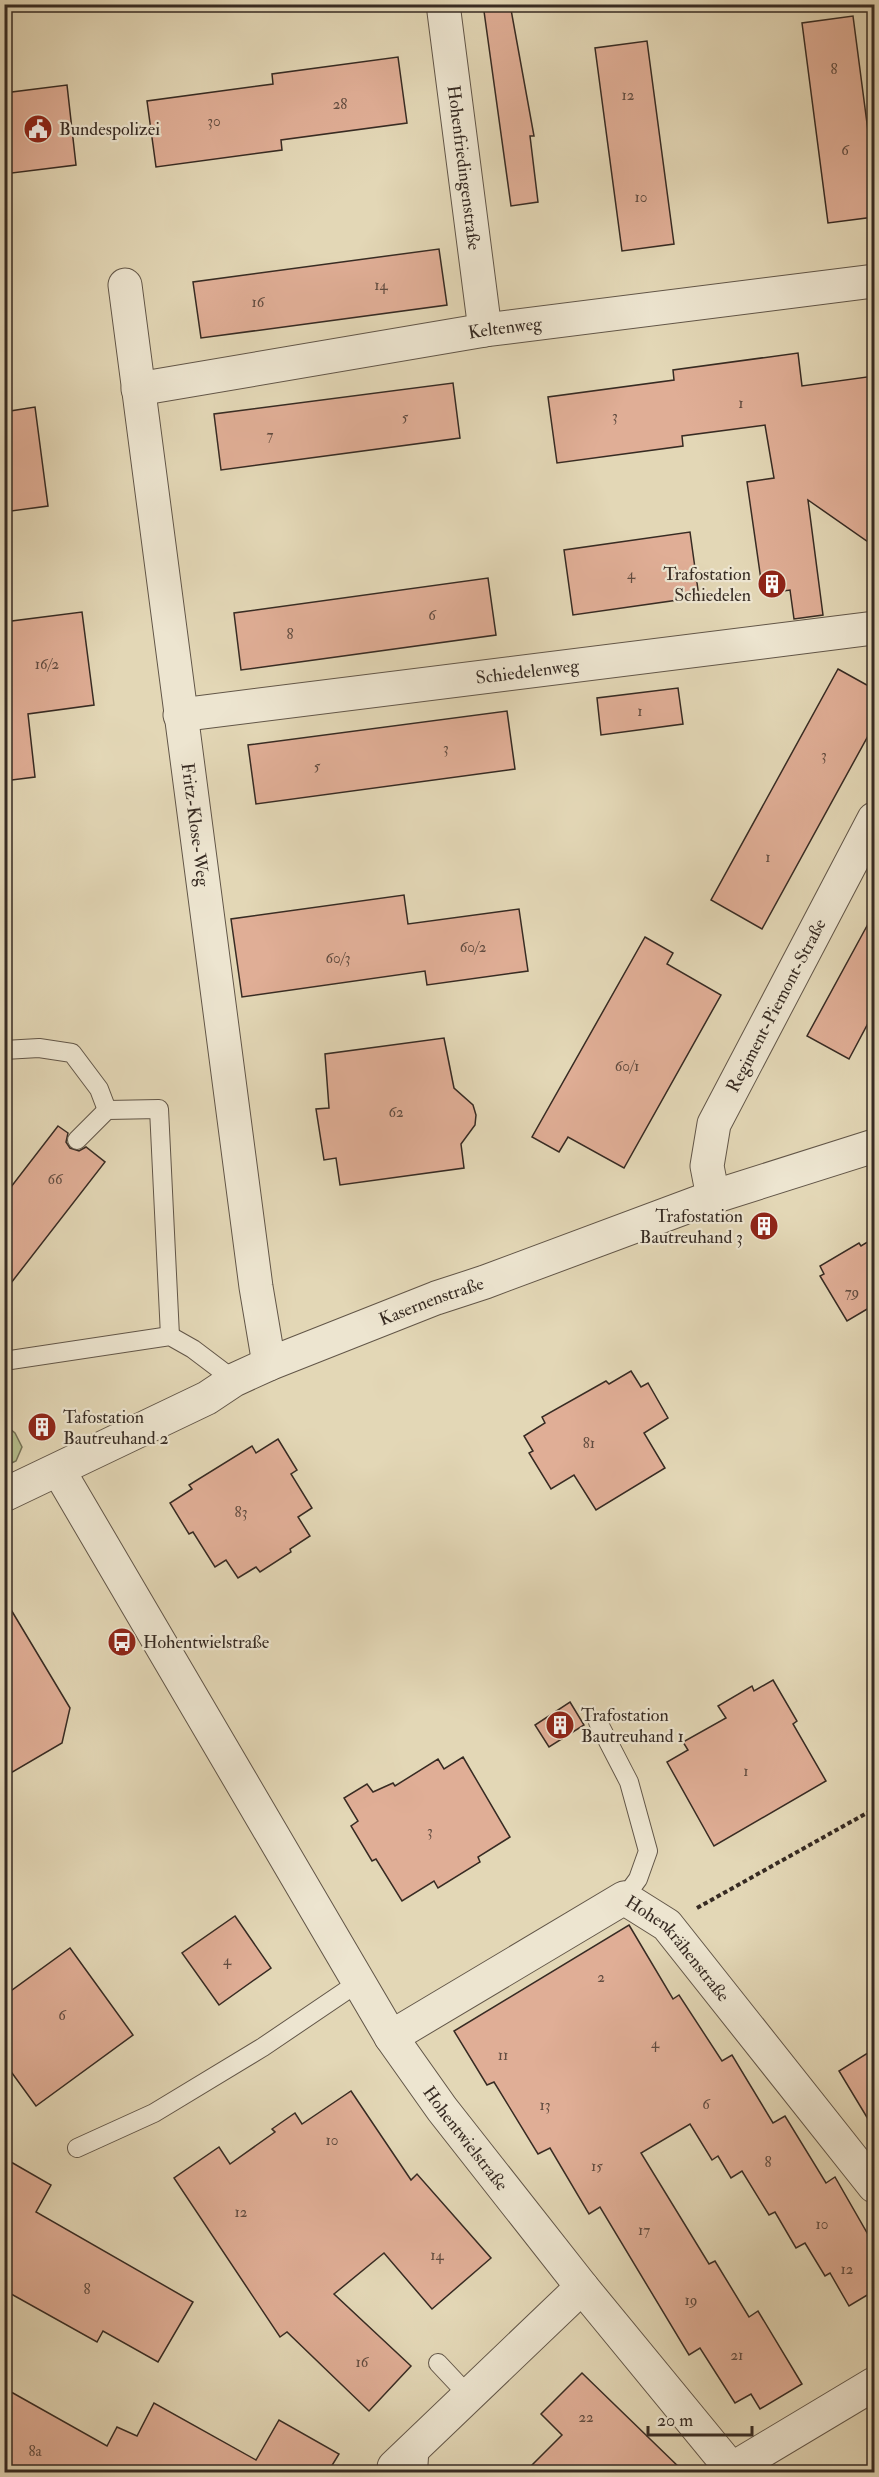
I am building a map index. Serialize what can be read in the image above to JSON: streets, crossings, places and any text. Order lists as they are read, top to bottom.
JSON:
{
  "streets": {
    "street": [
      "Hohenfriedingenstraße",
      "Keltenweg",
      "Schiedelenweg",
      "Fritz-Klose-Weg",
      "Regiment-Piemont-Straße",
      "Kasernenstraße",
      "Hohenkrähenstraße",
      "Hohentwielstraße"
    ]
  },
  "crossings": [
    ["Hohenfriedingenstraße", "Keltenweg"],
    ["Keltenweg", "Fritz-Klose-Weg"],
    ["Schiedelenweg", "Fritz-Klose-Weg"],
    ["Fritz-Klose-Weg", "Kasernenstraße"],
    ["Regiment-Piemont-Straße", "Kasernenstraße"],
    ["Kasernenstraße", "Hohentwielstraße"],
    ["Hohenkrähenstraße", "Hohentwielstraße"]
  ],
  "places": {
    "public building": ["Bundespolizei"],
    "building": [
      "Trafostation Schiedelen",
      "Trafostation Bautreuhand 3",
      "Tafostation Bautreuhand 2",
      "Trafostation Bautreuhand 1"
    ],
    "bus stop": ["Hohentwielstraße"]
  },
  "house_numbers": [
    "8",
    "12",
    "28",
    "30",
    "6",
    "10",
    "14",
    "16",
    "1",
    "3",
    "5",
    "7",
    "4",
    "6",
    "8",
    "16/2",
    "1",
    "3",
    "3",
    "5",
    "1",
    "60/2",
    "60/3",
    "60/1",
    "62",
    "66",
    "79",
    "81",
    "83",
    "1",
    "3",
    "4",
    "2",
    "6",
    "4",
    "11",
    "6",
    "13",
    "10",
    "8",
    "15",
    "12",
    "10",
    "17",
    "14",
    "12",
    "8",
    "19",
    "21",
    "16",
    "22",
    "8a"
  ],
  "scale_bar": "20 m"
}
